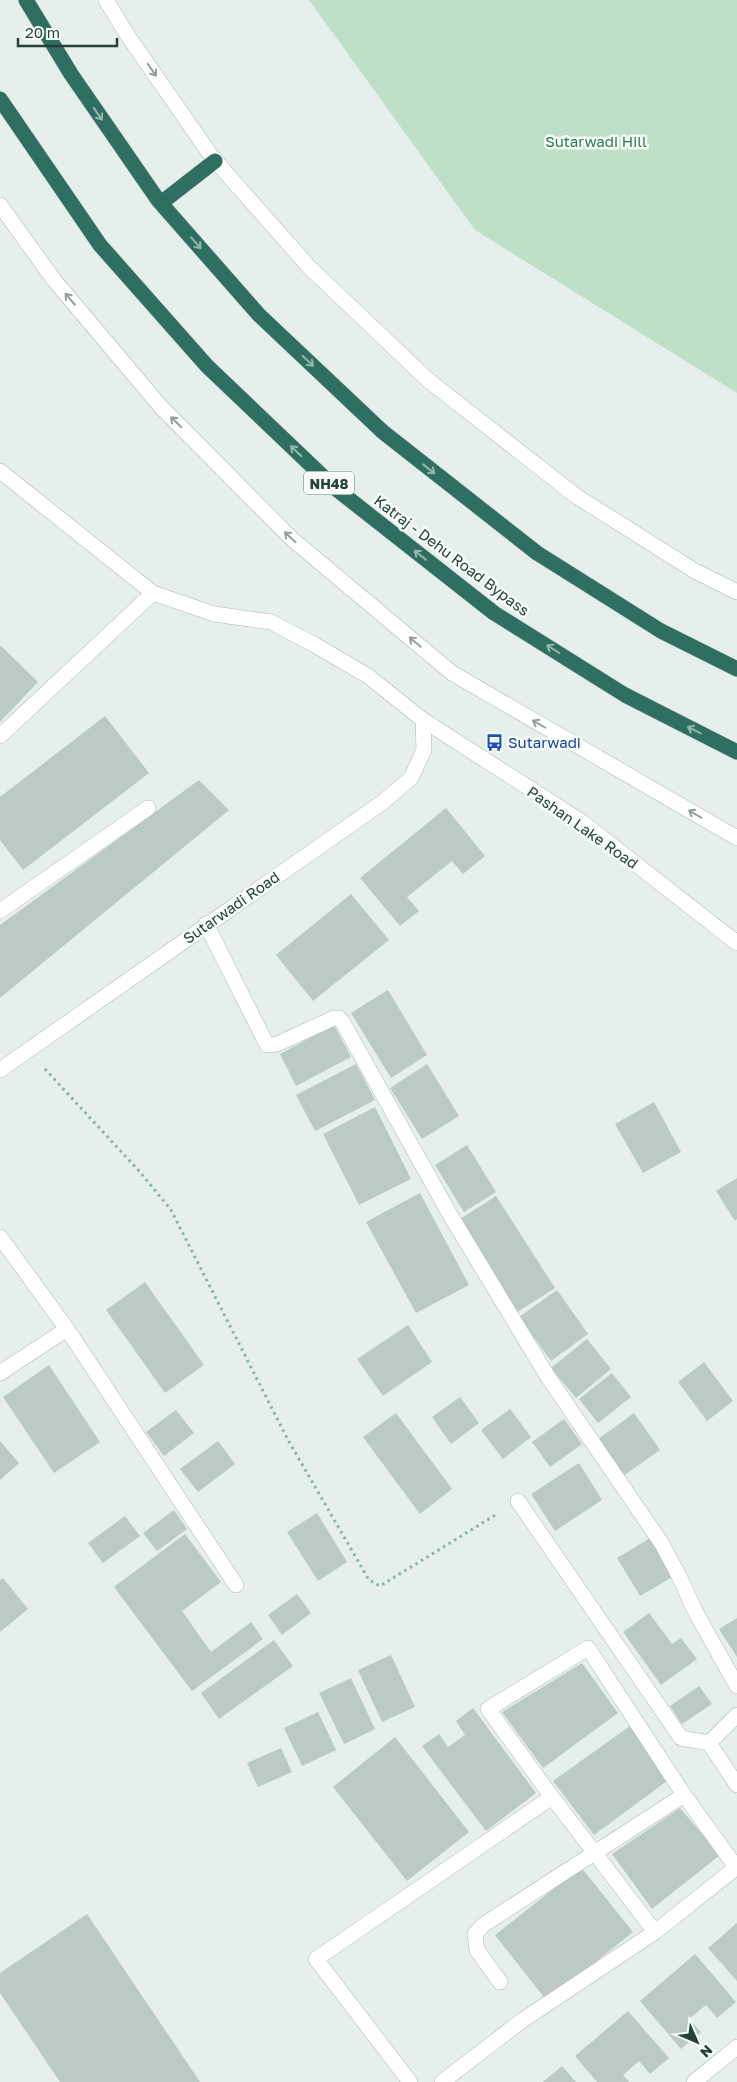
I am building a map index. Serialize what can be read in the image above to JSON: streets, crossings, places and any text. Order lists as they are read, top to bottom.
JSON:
{
  "streets": {
    "highway": ["NH48", "Katraj - Dehu Road Bypass"],
    "street": ["Pashan Lake Road", "Sutarwadi Road"]
  },
  "crossings": [
    ["Pashan Lake Road", "Sutarwadi Road"]
  ],
  "parks": ["Sutarwadi Hill"],
  "places": {
    "bus stop": ["Sutarwadi"]
  },
  "scale_bar": "20 m",
  "north": "bottom right"
}
